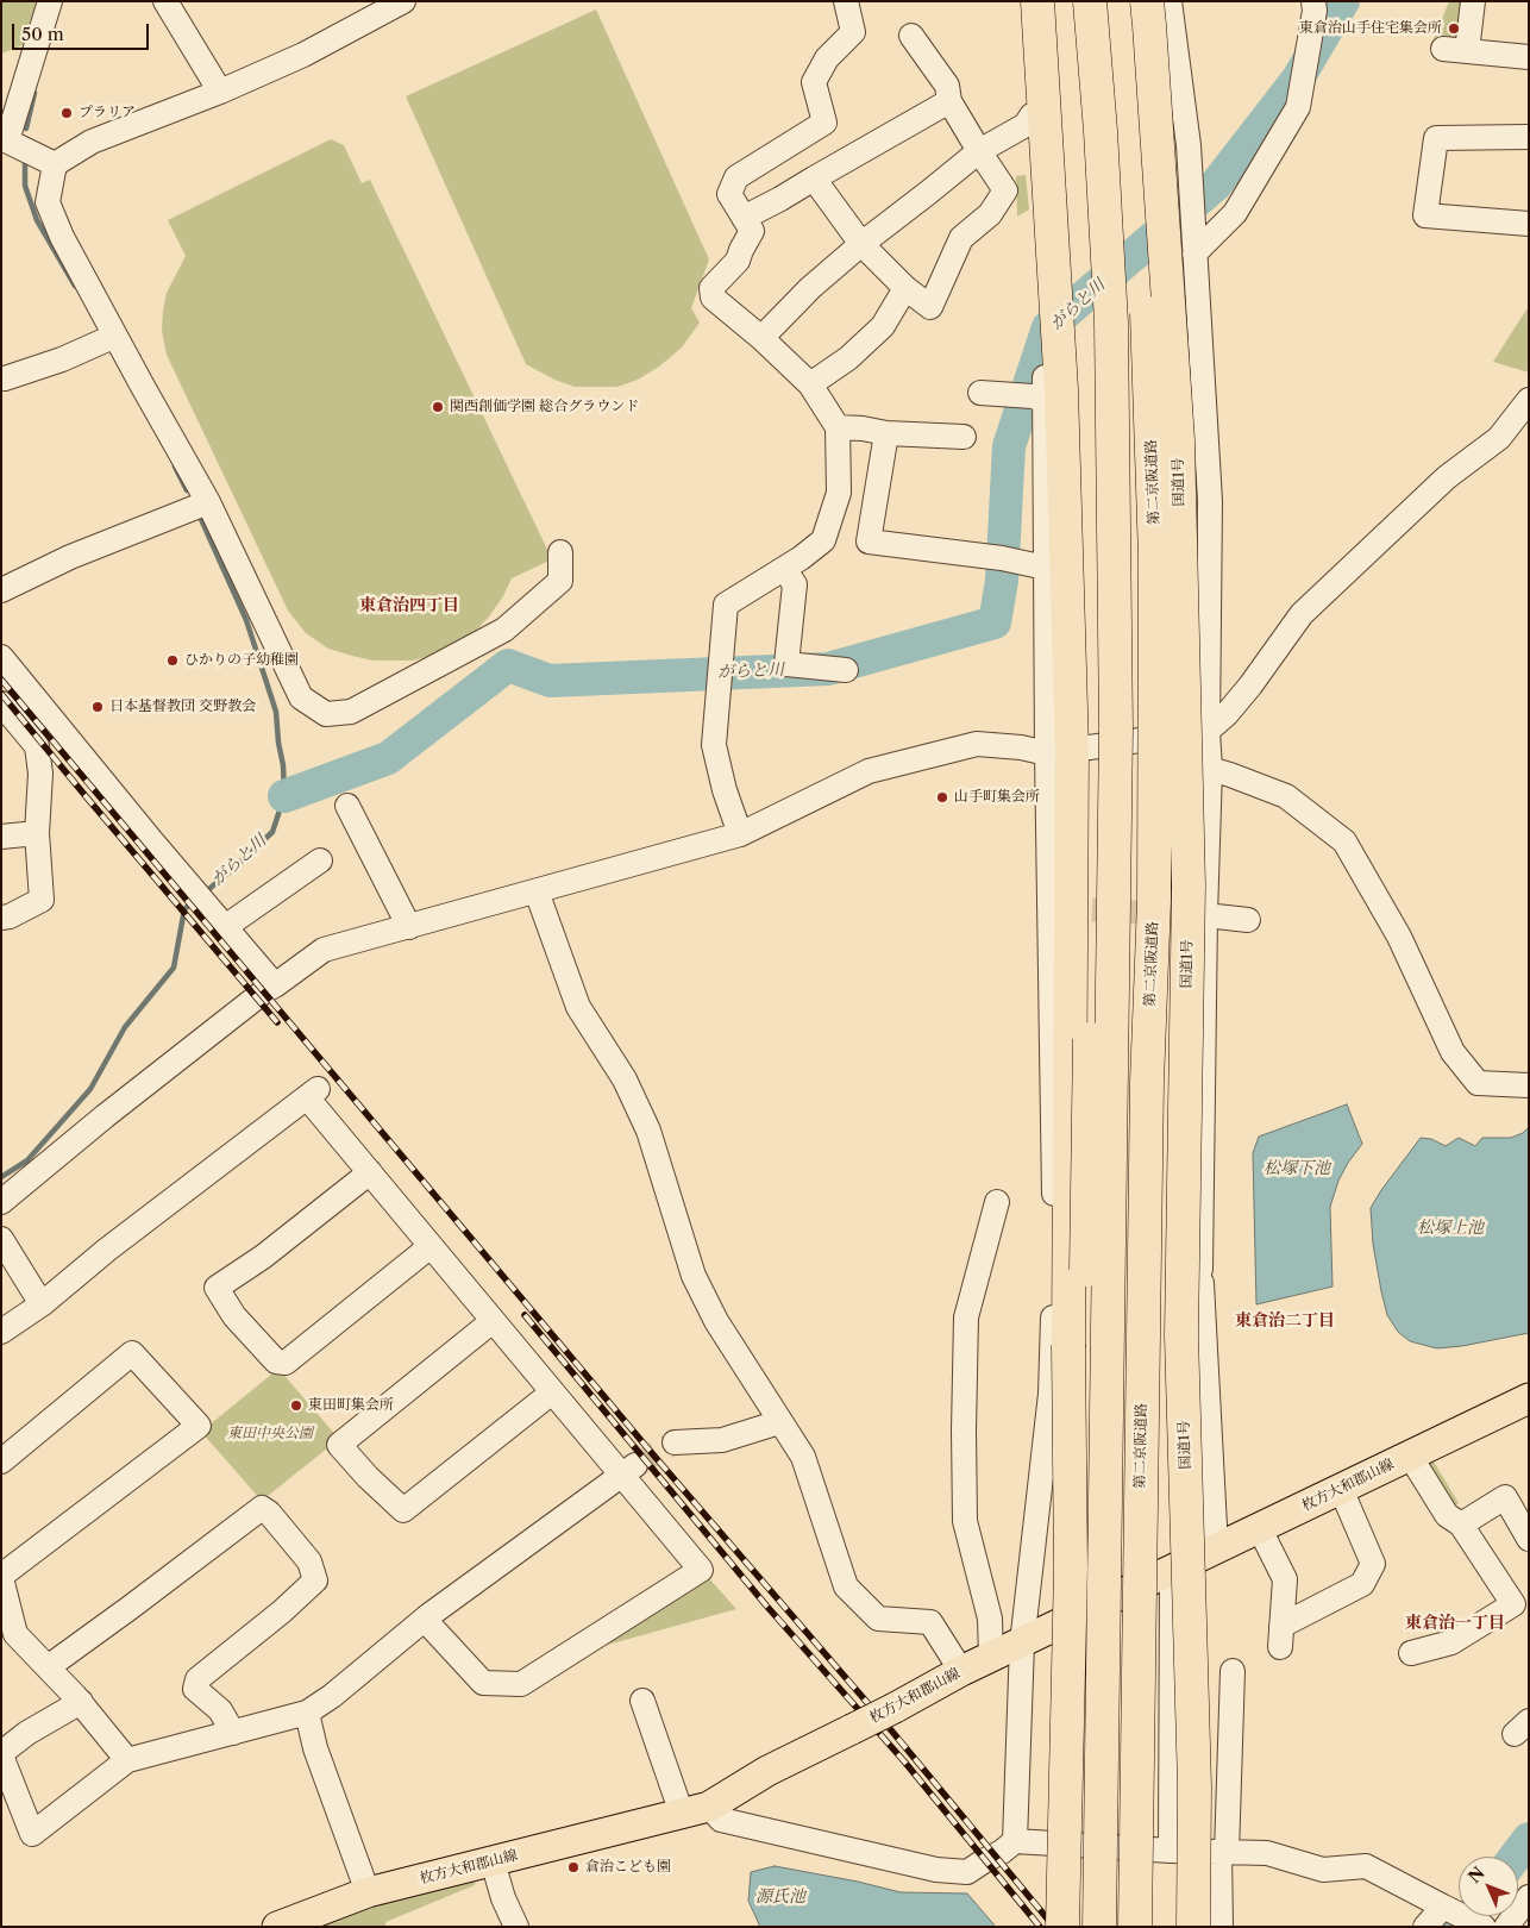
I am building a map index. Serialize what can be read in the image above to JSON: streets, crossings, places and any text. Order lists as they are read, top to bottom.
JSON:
{
  "streets": {
    "highway": ["第二京阪道路", "国道1号"],
    "main road": ["枚方大和郡山線"]
  },
  "districts": ["東倉治四丁目", "東倉治二丁目", "東倉治一丁目"],
  "water": [
    "がらと川",
    "松塚下池",
    "松塚上池",
    "源氏池"
  ],
  "parks": ["東田中央公園"],
  "places": [
    "東倉治山手住宅集会所",
    "プラリア",
    "関西創価学園 総合グラウンド",
    "ひかりの子幼稚園",
    "日本基督教団 交野教会",
    "山手町集会所",
    "東田町集会所",
    "倉治こども園"
  ],
  "scale_bar": "50 m",
  "north": "top left"
}
